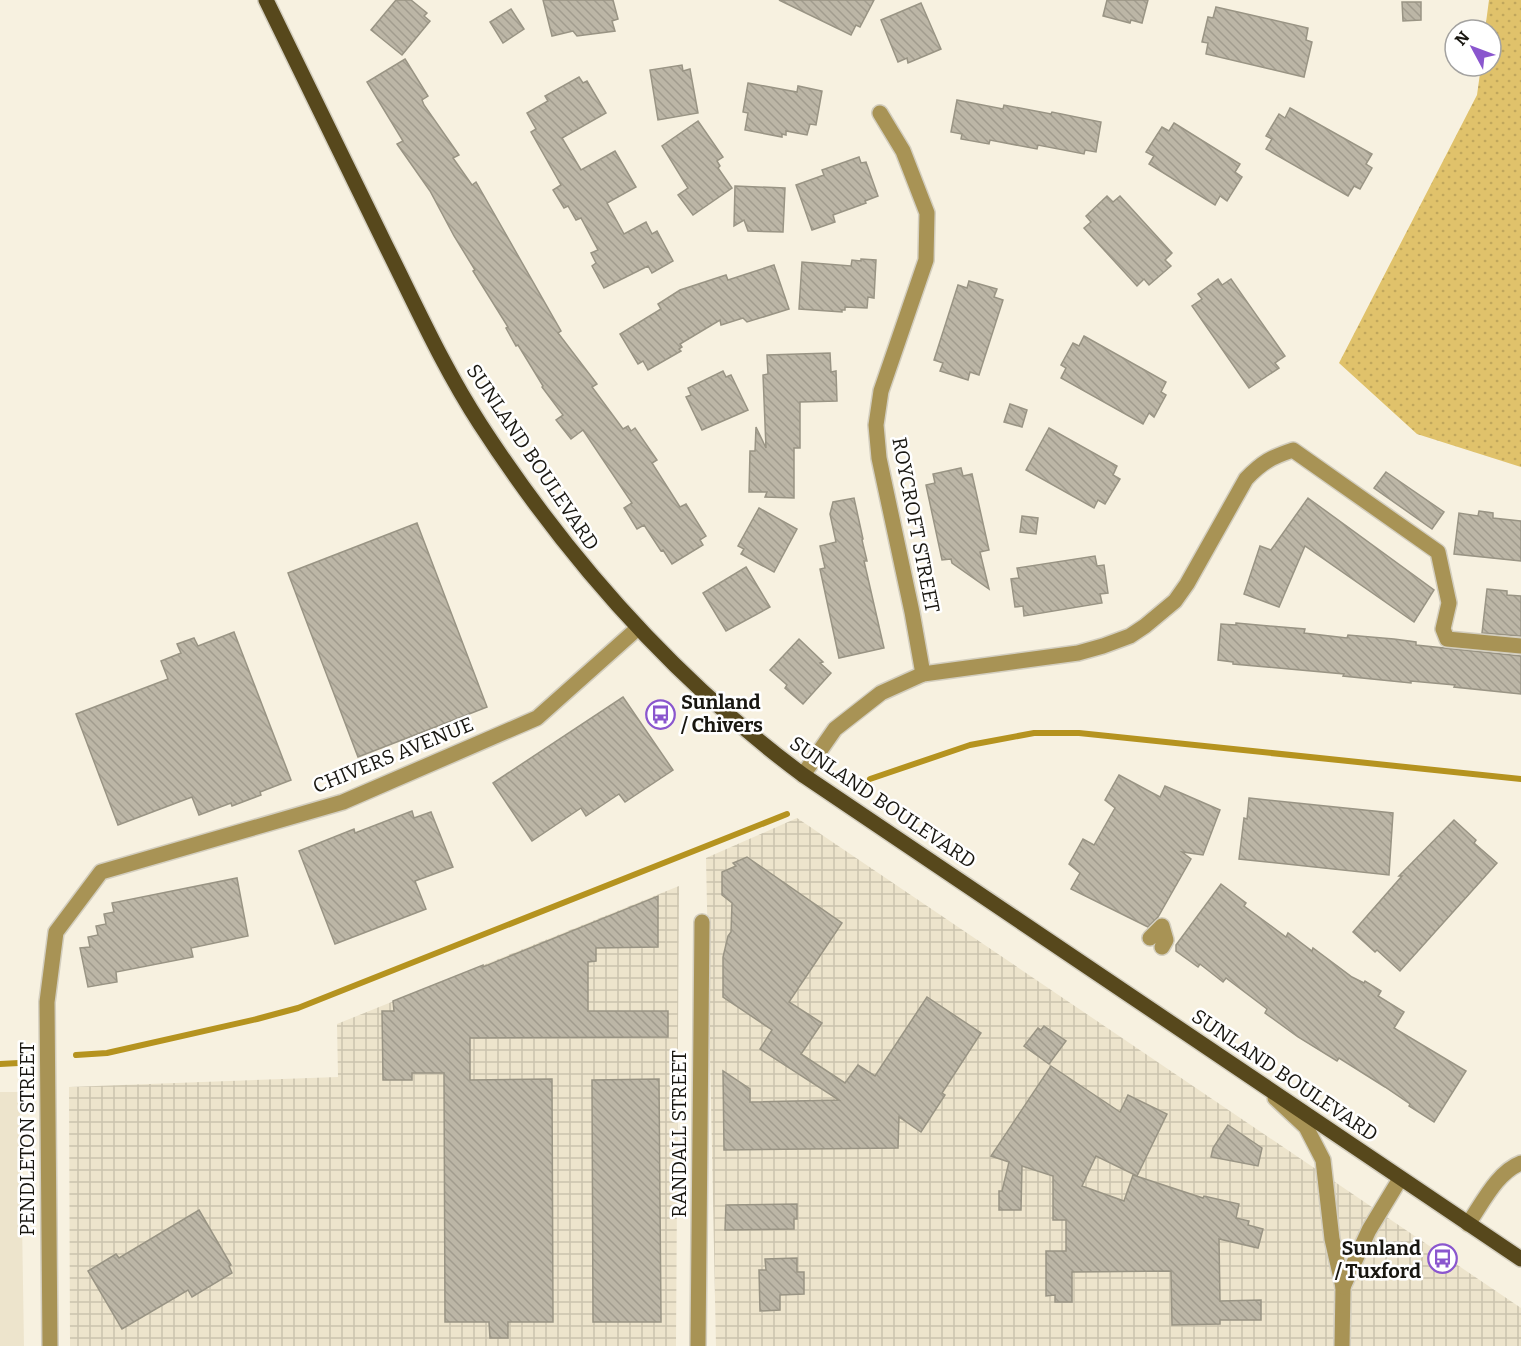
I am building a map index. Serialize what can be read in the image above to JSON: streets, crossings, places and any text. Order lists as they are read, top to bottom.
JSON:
{
  "streets": {
    "main road": ["SUNLAND BOULEVARD"],
    "street": [
      "ROYCROFT STREET",
      "CHIVERS AVENUE",
      "RANDALL STREET",
      "PENDLETON STREET"
    ]
  },
  "crossings": [
    ["SUNLAND BOULEVARD", "CHIVERS AVENUE"],
    ["CHIVERS AVENUE", "PENDLETON STREET"]
  ],
  "places": {
    "bus stop": ["Sunland / Chivers", "Sunland / Tuxford"]
  },
  "north": "top left"
}
